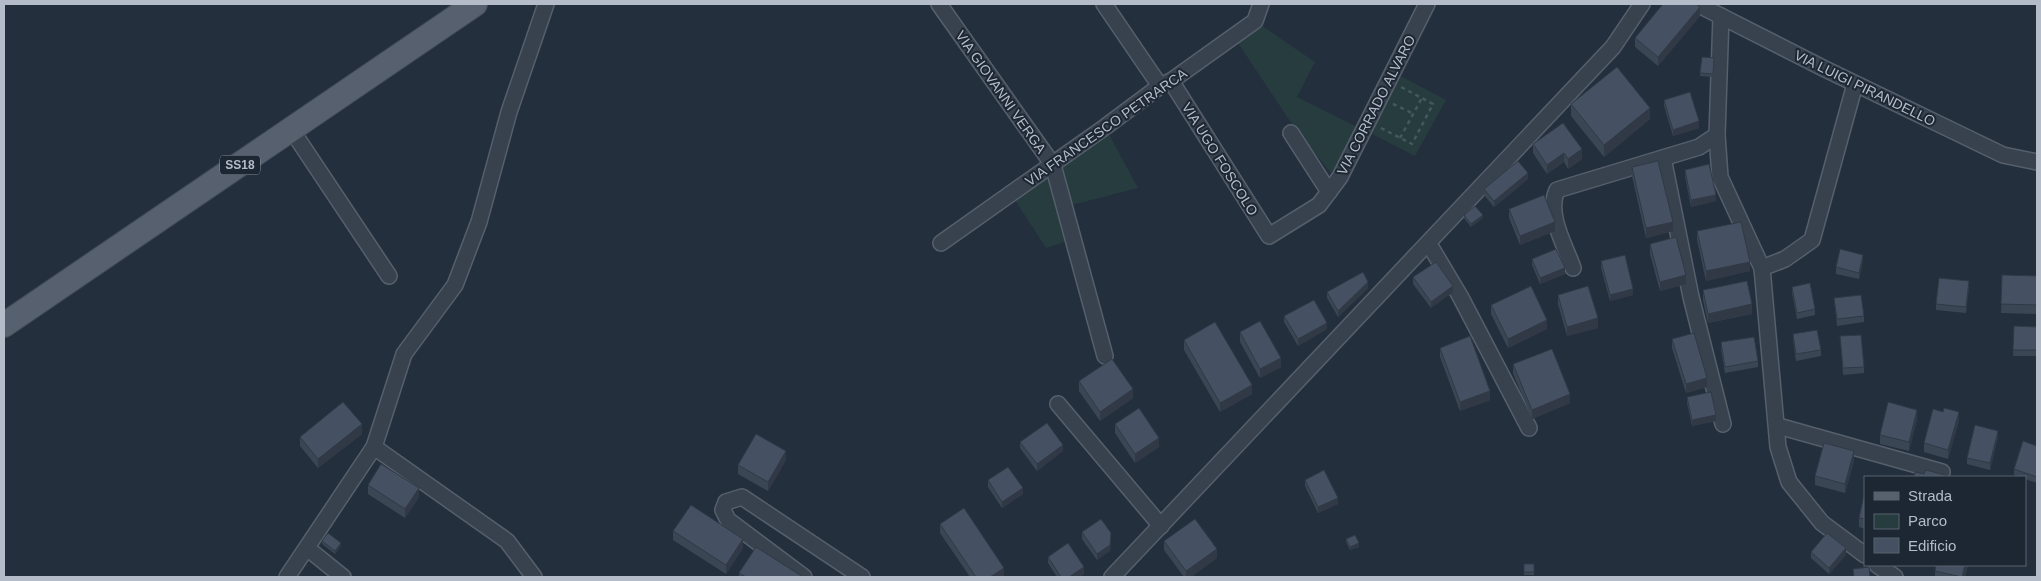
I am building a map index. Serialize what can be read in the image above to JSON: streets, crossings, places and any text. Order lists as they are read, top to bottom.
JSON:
{
  "streets": {
    "main road": ["SS18"],
    "street": [
      "VIA LUIGI PIRANDELLO",
      "VIA GIOVANNI VERGA",
      "VIA CORRADO ALVARO",
      "VIA FRANCESCO PETRARCA",
      "VIA UGO FOSCOLO"
    ]
  },
  "crossings": [
    ["VIA GIOVANNI VERGA", "VIA FRANCESCO PETRARCA"],
    ["VIA CORRADO ALVARO", "VIA UGO FOSCOLO"],
    ["VIA FRANCESCO PETRARCA", "VIA UGO FOSCOLO"]
  ],
  "legend": ["Strada", "Parco", "Edificio"]
}
